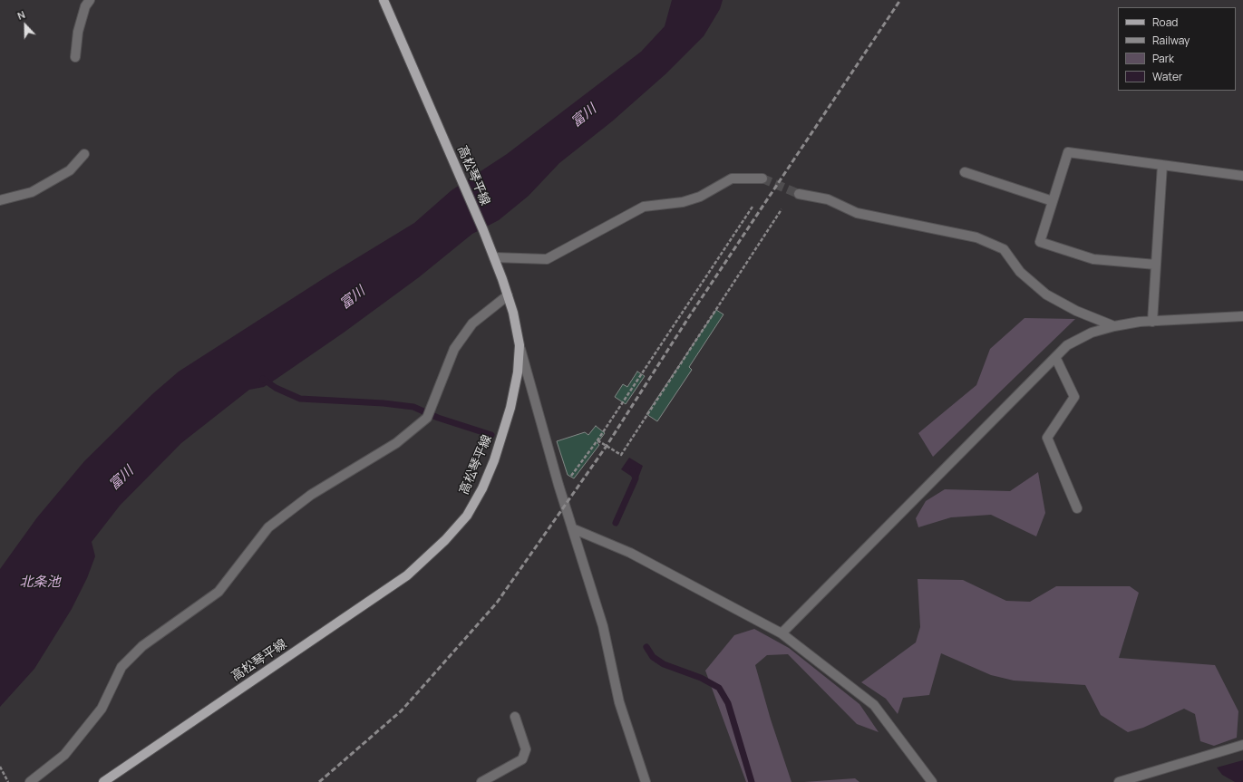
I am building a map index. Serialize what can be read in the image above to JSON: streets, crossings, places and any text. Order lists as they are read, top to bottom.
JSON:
{
  "streets": {
    "main road": ["高松琴平線"]
  },
  "water": ["富川", "北条池"],
  "legend": [
    "Road",
    "Railway",
    "Park",
    "Water"
  ],
  "north": "top"
}
